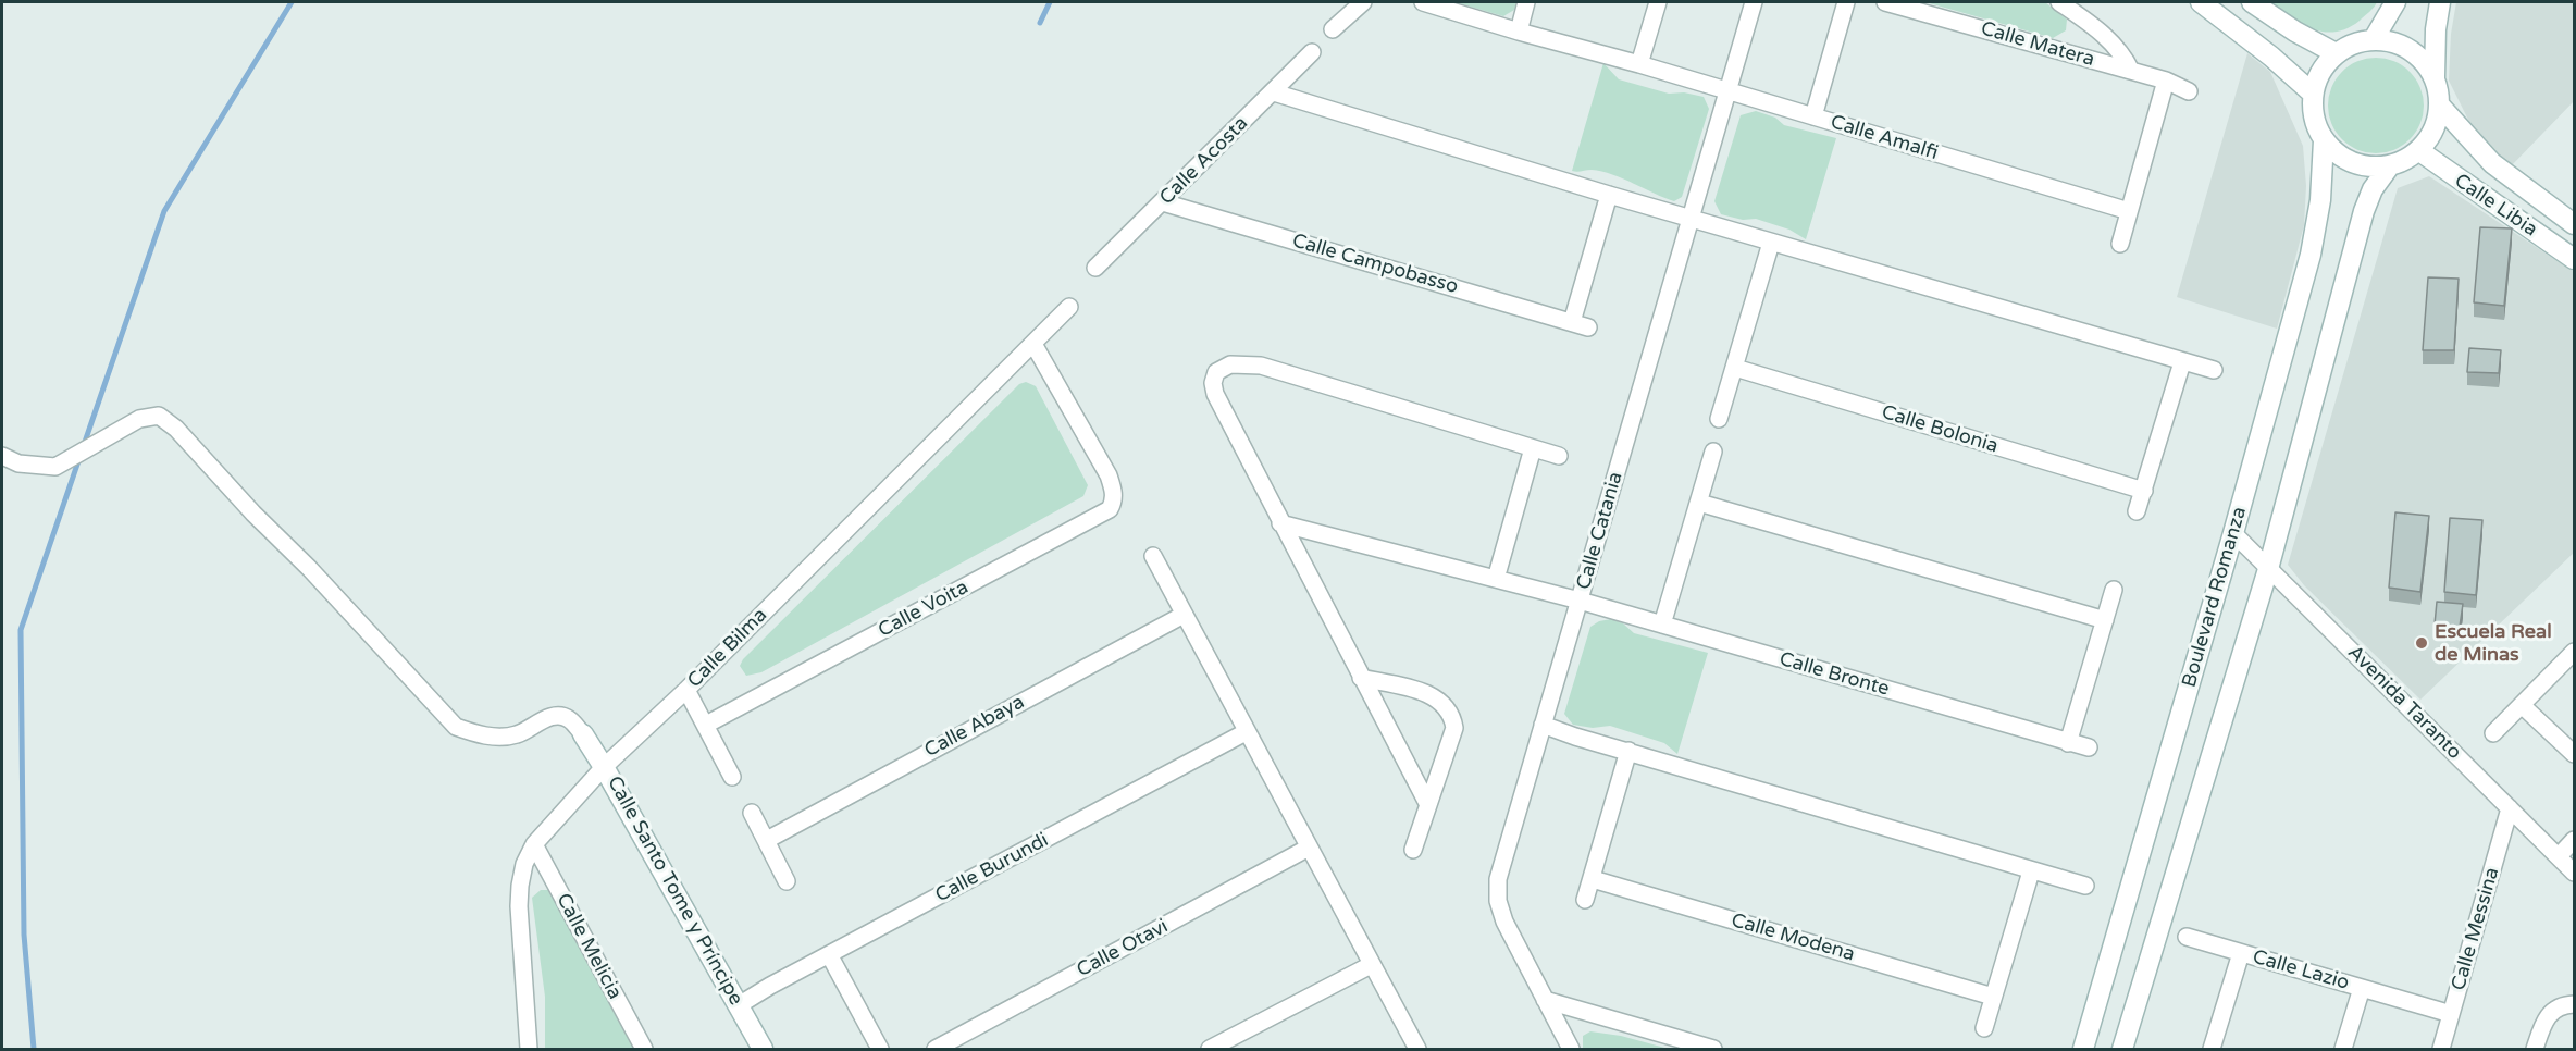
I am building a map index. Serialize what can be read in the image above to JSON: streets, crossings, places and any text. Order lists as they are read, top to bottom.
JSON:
{
  "streets": {
    "main road": ["Calle Libia", "Boulevard Romanza", "Calle Santo Tome y Príncipe"],
    "street": [
      "Calle Matera",
      "Calle Amalfi",
      "Calle Acosta",
      "Calle Campobasso",
      "Calle Bolonia",
      "Calle Catania",
      "Calle Voita",
      "Calle Bilma",
      "Calle Bronte",
      "Avenida Taranto",
      "Calle Abaya",
      "Calle Burundi",
      "Calle Messina",
      "Calle Modena",
      "Calle Melicia",
      "Calle Otavi",
      "Calle Lazio"
    ]
  },
  "crossings": [
    ["Calle Amalfi", "Calle Catania"],
    ["Calle Acosta", "Calle Campobasso"],
    ["Calle Libia", "Boulevard Romanza"],
    ["Calle Catania", "Calle Bronte"],
    ["Boulevard Romanza", "Avenida Taranto"],
    ["Calle Voita", "Calle Bilma"],
    ["Calle Bilma", "Calle Santo Tome y Príncipe"],
    ["Calle Bilma", "Calle Melicia"],
    ["Avenida Taranto", "Calle Messina"],
    ["Calle Burundi", "Calle Santo Tome y Príncipe"],
    ["Calle Messina", "Calle Lazio"]
  ],
  "places": ["Escuela Real de Minas"]
}
